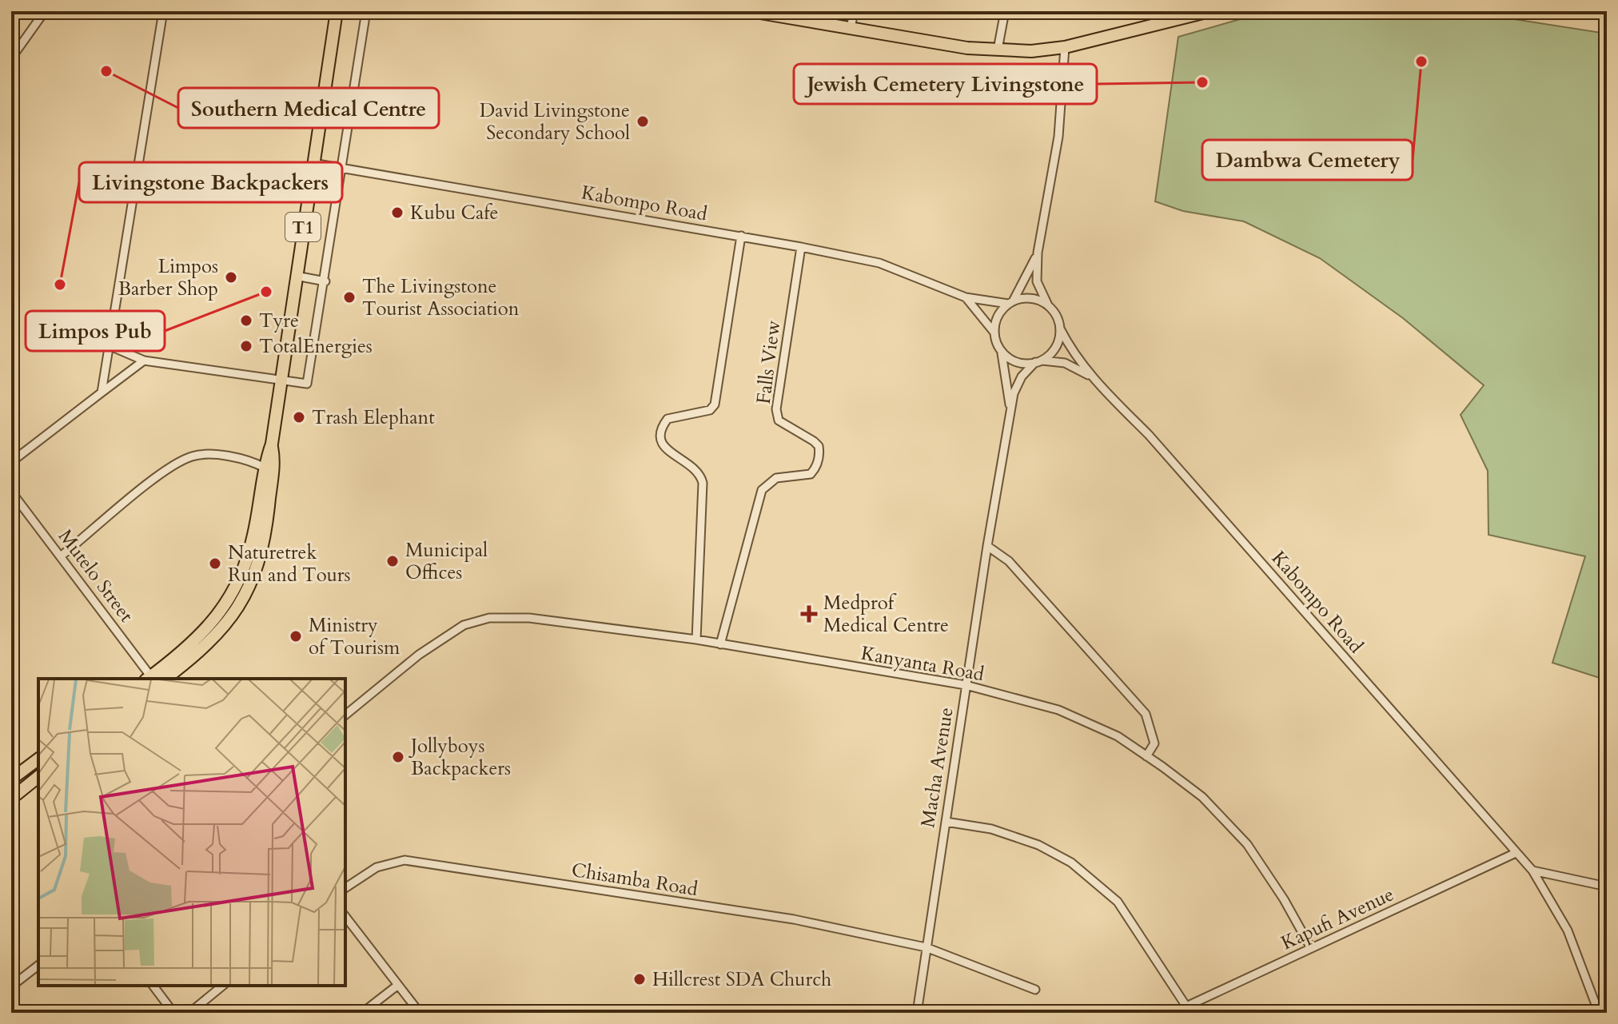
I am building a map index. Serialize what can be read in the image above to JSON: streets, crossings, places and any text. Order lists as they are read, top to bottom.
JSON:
{
  "streets": {
    "highway": ["T1"],
    "street": [
      "Kabompo Road",
      "Falls View",
      "Mutelo Street",
      "Kanyanta Road",
      "Macha Avenue",
      "Chisamba Road",
      "Kapufi Avenue"
    ]
  },
  "crossings": [
    ["Kabompo Road", "T1"],
    ["Kabompo Road", "Falls View"],
    ["Kabompo Road", "Macha Avenue"],
    ["Kabompo Road", "Kapufi Avenue"],
    ["T1", "Mutelo Street"],
    ["Falls View", "Kanyanta Road"],
    ["Kanyanta Road", "Macha Avenue"],
    ["Kanyanta Road", "Kapufi Avenue"],
    ["Macha Avenue", "Chisamba Road"]
  ],
  "places": {
    "other": [
      "Dambwa Cemetery",
      "Southern Medical Centre",
      "Jewish Cemetery Livingstone",
      "David Livingstone Secondary School",
      "Kubu Cafe",
      "Limpos Barber Shop",
      "Livingstone Backpackers",
      "Limpos Pub",
      "The Livingstone Tourist Association",
      "Tyre",
      "TotalEnergies",
      "Trash Elephant",
      "Municipal Offices",
      "Naturetrek Run and Tours",
      "Ministry of Tourism",
      "Jollyboys Backpackers",
      "Hillcrest SDA Church"
    ],
    "health": ["Medprof Medical Centre"]
  }
}
